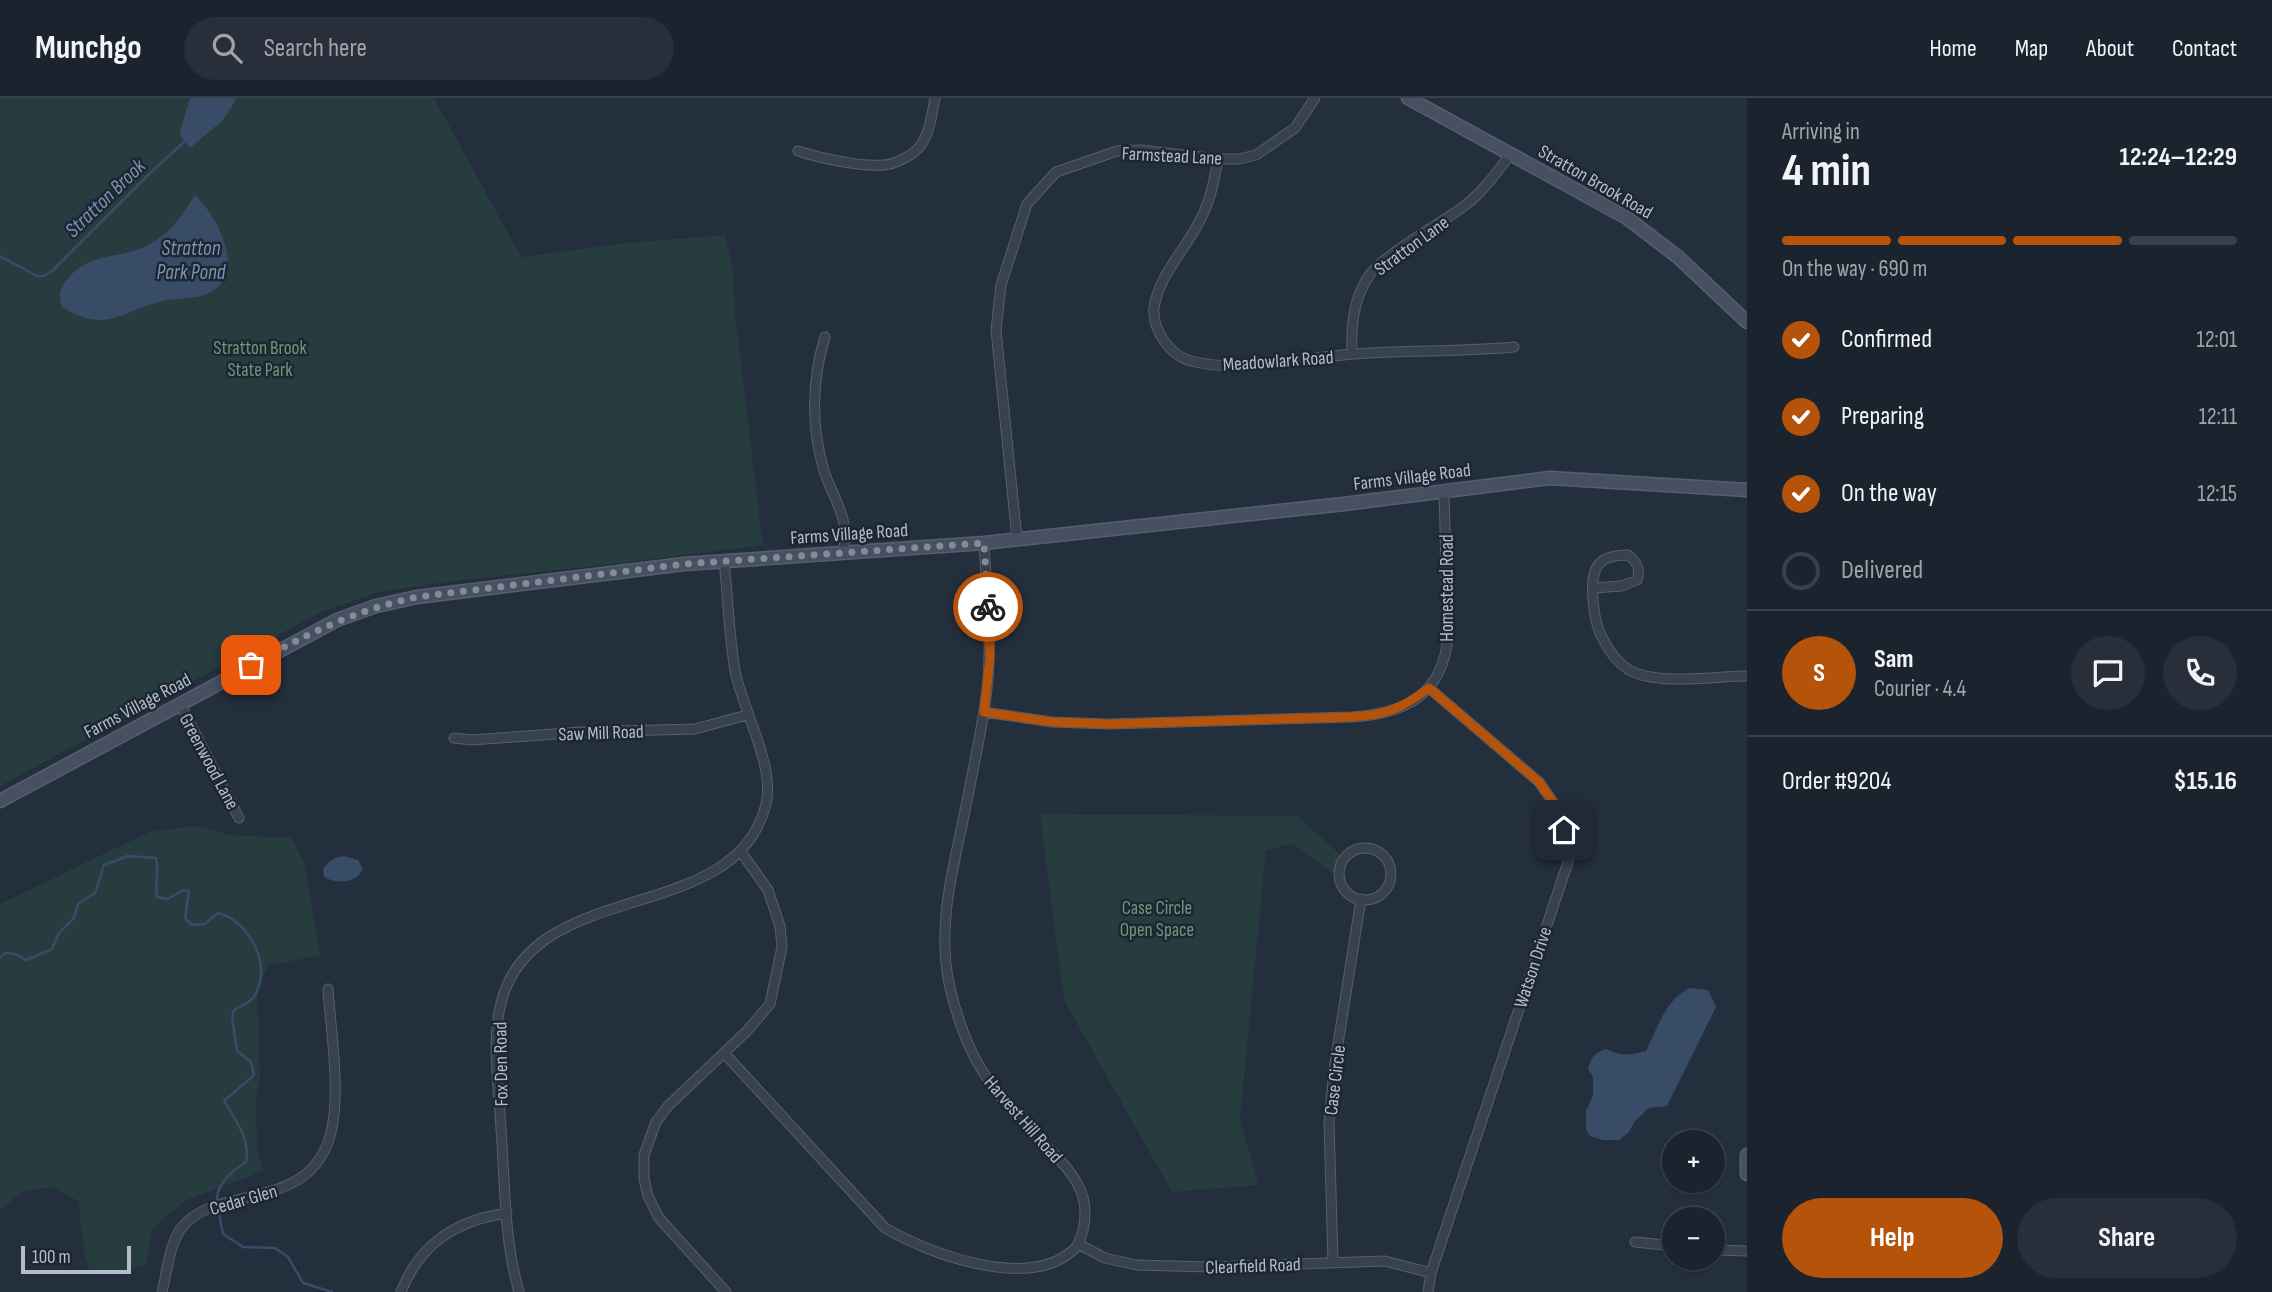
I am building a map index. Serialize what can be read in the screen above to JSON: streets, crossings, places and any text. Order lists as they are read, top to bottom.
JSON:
{
  "streets": {
    "main road": ["Stratton Brook Road", "Farms Village Road"],
    "street": [
      "Farmstead Lane",
      "Stratton Lane",
      "Meadowlark Road",
      "Homestead Road",
      "Saw Mill Road",
      "Greenwood Lane",
      "Watson Drive",
      "Fox Den Road",
      "Case Circle",
      "Harvest Hill Road",
      "Cedar Glen",
      "Clearfield Road"
    ]
  },
  "crossings": [
    ["Farmstead Lane", "Meadowlark Road"],
    ["Farmstead Lane", "Farms Village Road"],
    ["Stratton Brook Road", "Stratton Lane"],
    ["Stratton Lane", "Meadowlark Road"],
    ["Farms Village Road", "Homestead Road"],
    ["Farms Village Road", "Greenwood Lane"],
    ["Farms Village Road", "Fox Den Road"],
    ["Farms Village Road", "Harvest Hill Road"],
    ["Homestead Road", "Watson Drive"],
    ["Homestead Road", "Harvest Hill Road"],
    ["Saw Mill Road", "Fox Den Road"],
    ["Watson Drive", "Clearfield Road"],
    ["Case Circle", "Clearfield Road"],
    ["Harvest Hill Road", "Clearfield Road"]
  ],
  "water": ["Stratton Brook", "Stratton Park Pond"],
  "parks": ["Stratton Brook State Park", "Case Circle Open Space"],
  "scale_bar": "100 m",
  "page": {
    "header": "Munchgo",
    "search": "Search here",
    "nav": [
      "Home",
      "Map",
      "About",
      "Contact"
    ],
    "heading": ["4 min", "Arriving in", "12:24–12:29"],
    "panel": [
      "Sam",
      "Courier · 4.4",
      "Order #9204",
      "$15.16"
    ],
    "bar": "On the way · 690 m",
    "list": [
      ["Confirmed", "12:01"],
      ["Preparing", "12:11"],
      ["On the way", "12:15"],
      "Delivered"
    ],
    "round": "S",
    "map_buttons": ["+", "−"],
    "buttons": ["Help", "Share"],
    "scale": "100 m"
  }
}
